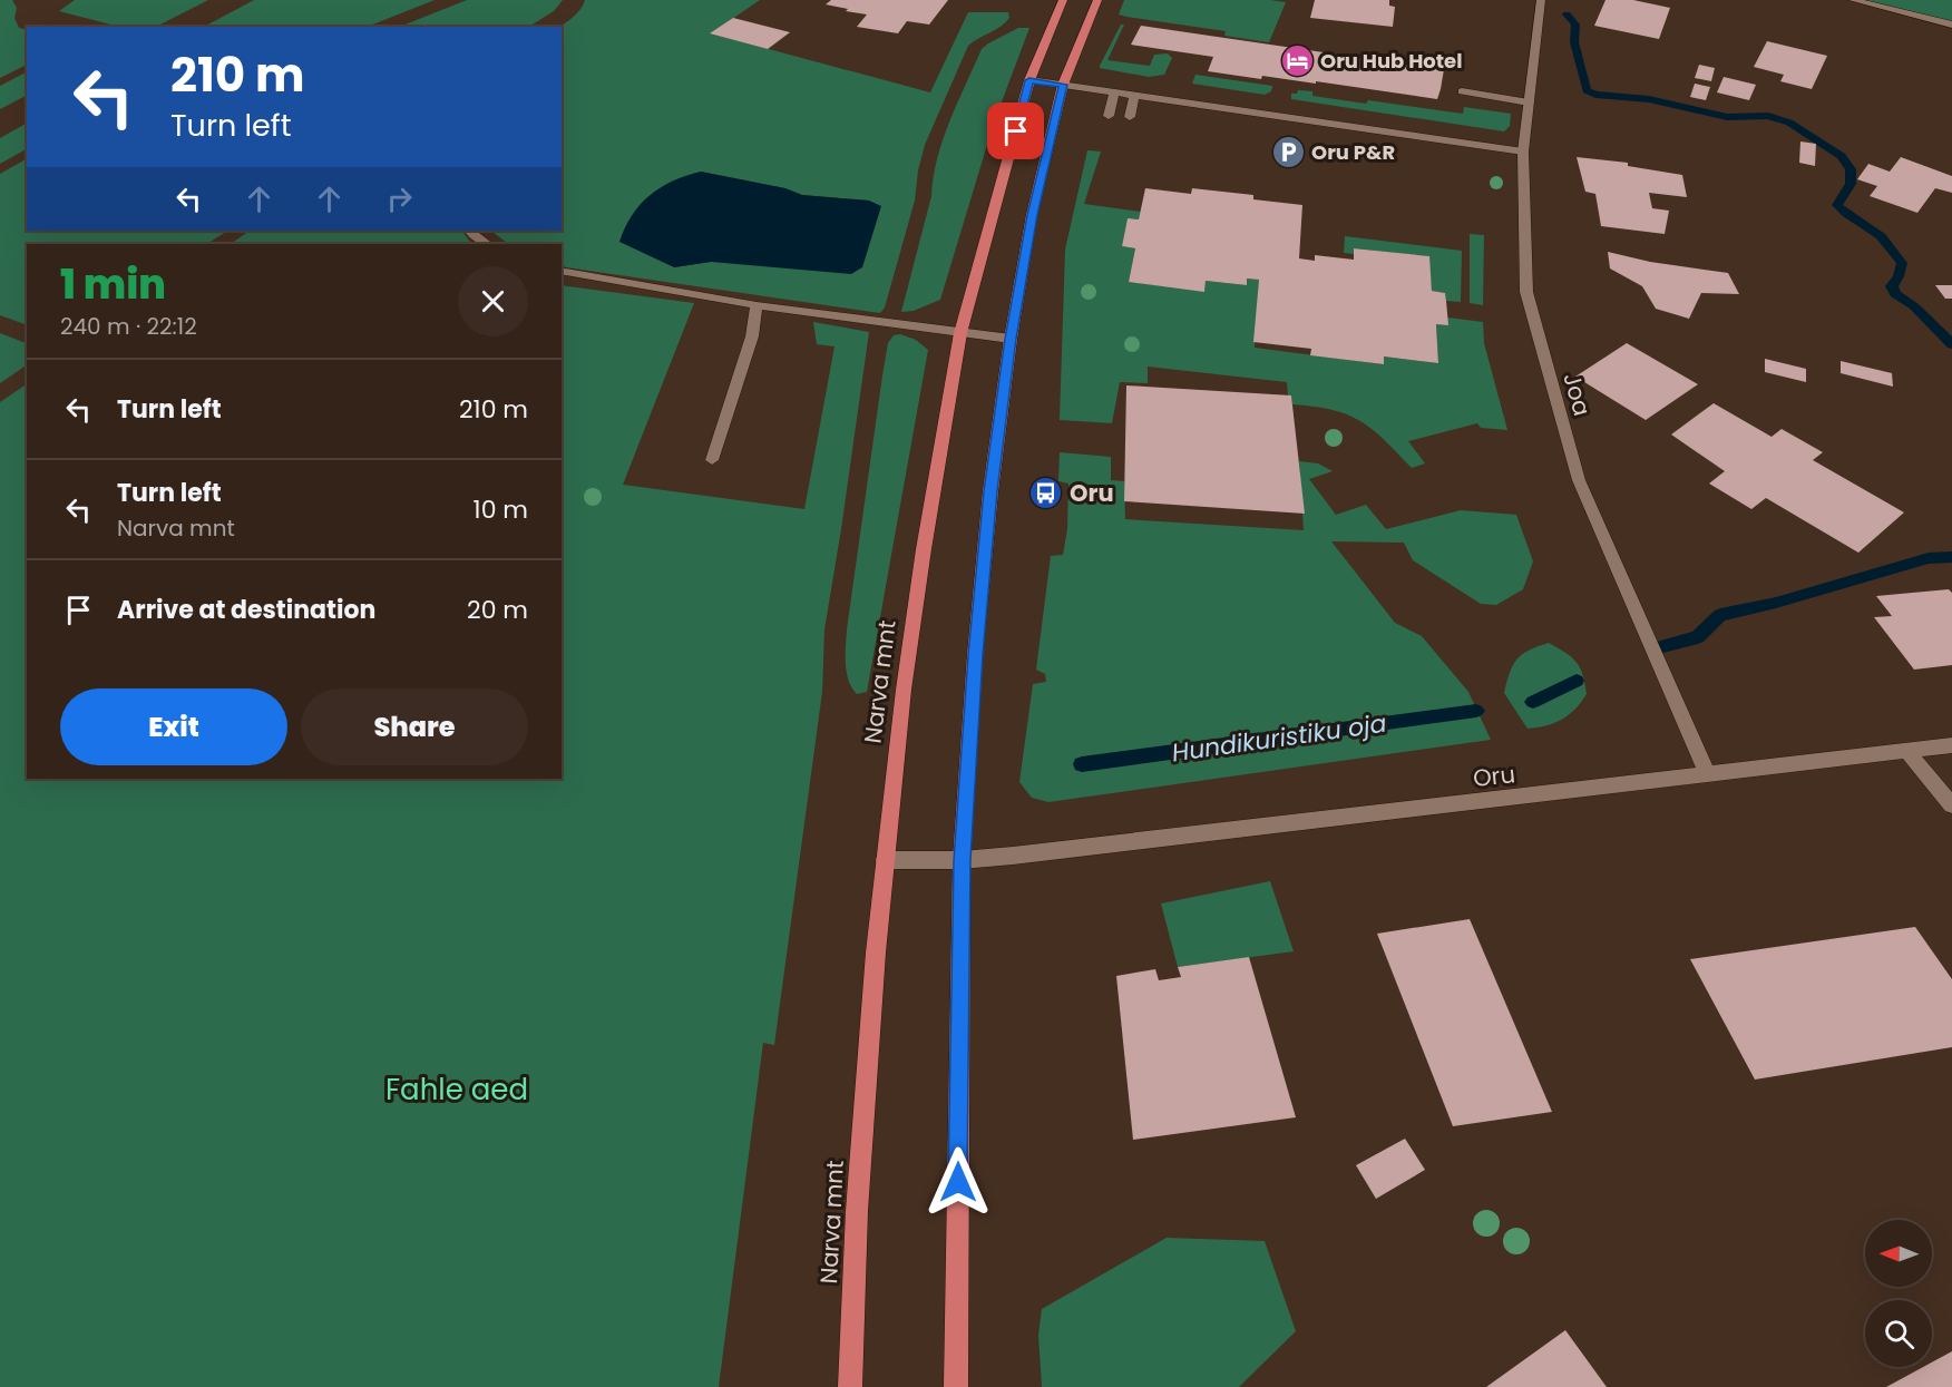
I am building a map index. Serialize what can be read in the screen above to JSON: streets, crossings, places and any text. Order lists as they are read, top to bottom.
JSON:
{
  "streets": {
    "main road": ["Narva mnt"],
    "street": ["Joa", "Oru"]
  },
  "crossings": [
    ["Joa", "Oru"],
    ["Narva mnt", "Oru"]
  ],
  "water": ["Hundikuristiku oja"],
  "parks": ["Fahle aed"],
  "places": {
    "hotel": ["Oru Hub Hotel"],
    "parking": ["Oru P&R"],
    "bus stop": ["Oru"]
  },
  "north": "left",
  "page": {
    "turn": ["210 m", "Turn left"],
    "heading": ["1 min", "240 m · 22:12"],
    "list": [
      {
        "name": "Turn left",
        "value": "210 m"
      },
      {
        "name": "Turn left",
        "note": "Narva mnt",
        "value": "10 m"
      },
      {
        "name": "Arrive at destination",
        "value": "20 m"
      }
    ],
    "buttons": ["Exit", "Share"]
  }
}
